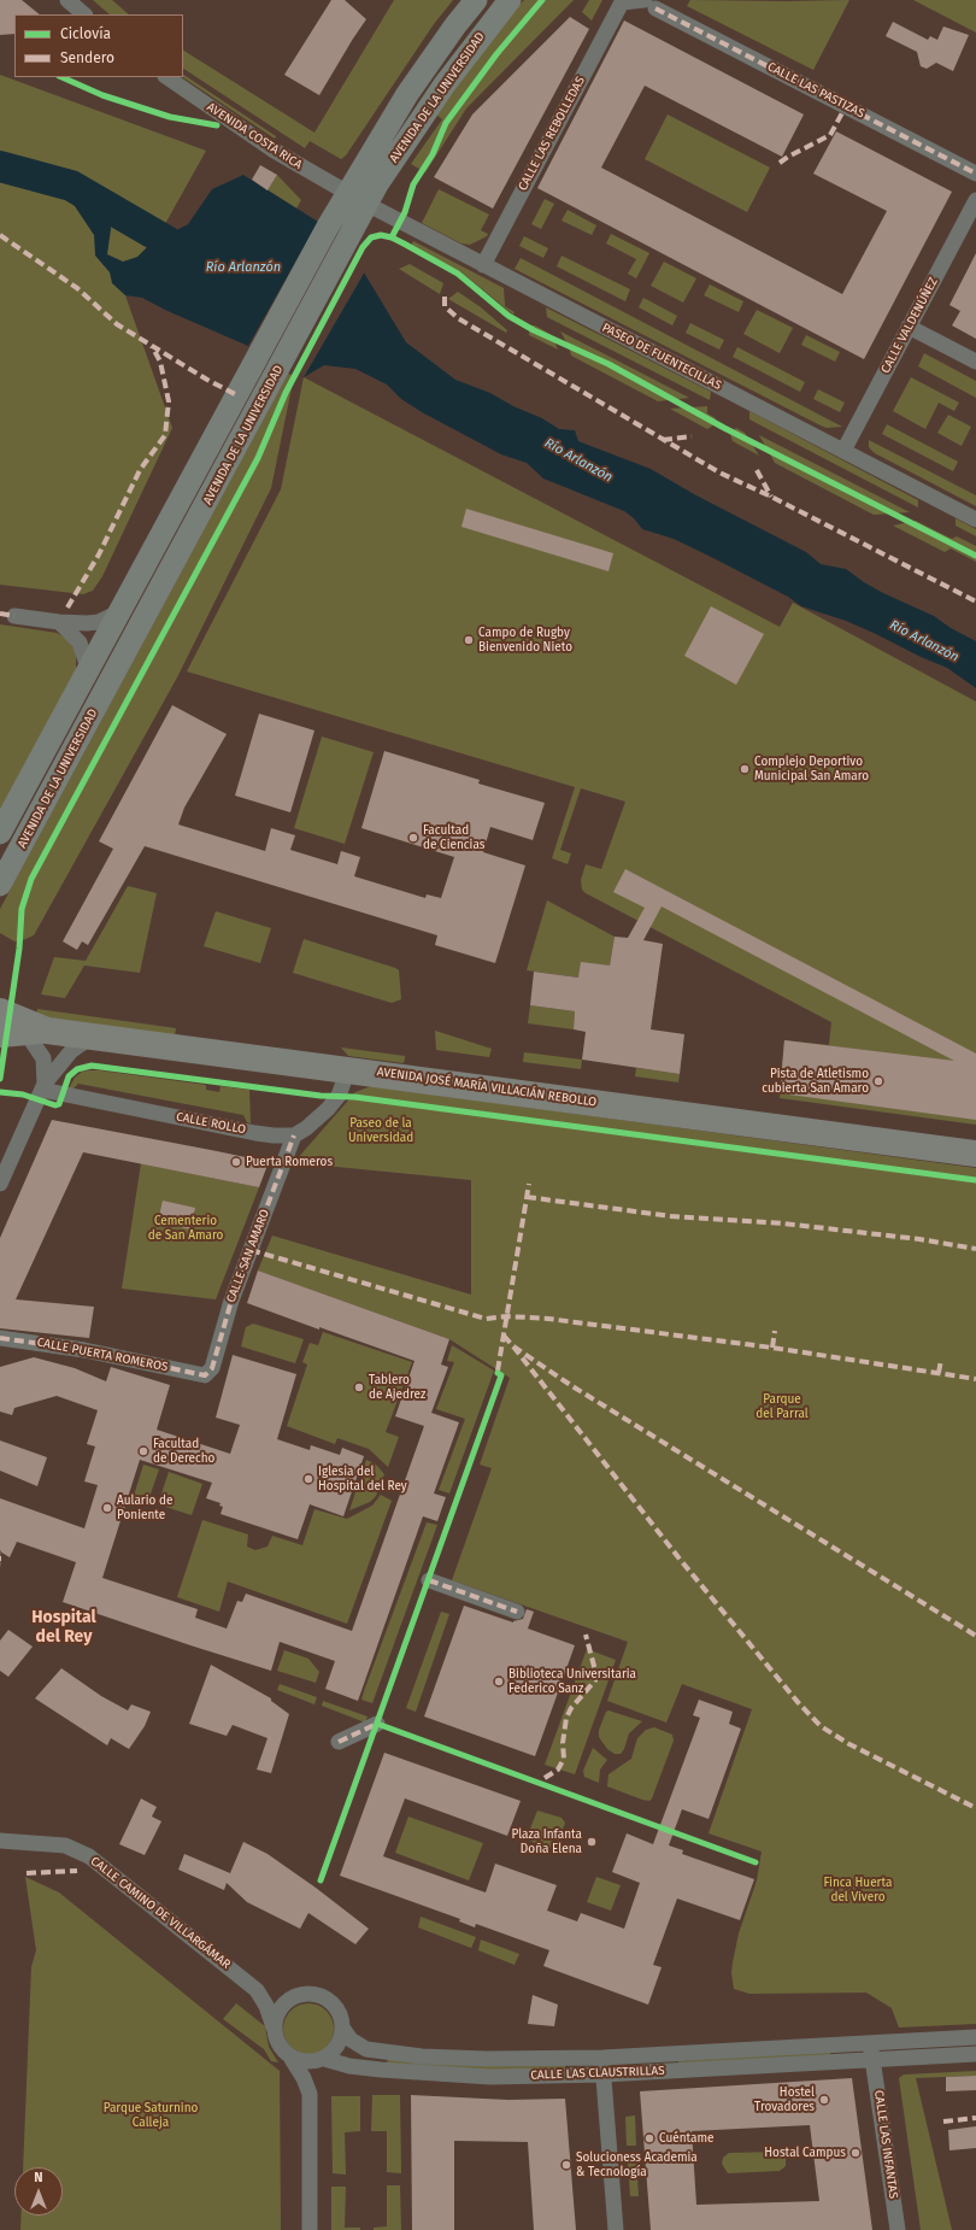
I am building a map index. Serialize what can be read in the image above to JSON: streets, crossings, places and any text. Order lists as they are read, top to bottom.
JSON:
{
  "streets": {
    "highway": ["AVENIDA JOSÉ MARÍA VILLACIÁN REBOLLO"],
    "main road": ["AVENIDA DE LA UNIVERSIDAD"],
    "street": [
      "CALLE LAS PASTIZAS",
      "CALLE LAS REBOLLEDAS",
      "AVENIDA COSTA RICA",
      "CALLE VALDENÚÑEZ",
      "PASEO DE FUENTECILLAS",
      "CALLE ROLLO",
      "CALLE SAN AMARO",
      "CALLE PUERTA ROMEROS",
      "CALLE CAMINO DE VILLARGÁMAR",
      "CALLE LAS CLAUSTRILLAS",
      "CALLE LAS INFANTAS"
    ]
  },
  "crossings": [
    ["CALLE LAS PASTIZAS", "CALLE LAS REBOLLEDAS"],
    ["AVENIDA DE LA UNIVERSIDAD", "AVENIDA COSTA RICA"],
    ["AVENIDA DE LA UNIVERSIDAD", "PASEO DE FUENTECILLAS"],
    ["CALLE LAS REBOLLEDAS", "PASEO DE FUENTECILLAS"],
    ["AVENIDA COSTA RICA", "PASEO DE FUENTECILLAS"],
    ["CALLE VALDENÚÑEZ", "PASEO DE FUENTECILLAS"],
    ["CALLE ROLLO", "CALLE SAN AMARO"],
    ["CALLE SAN AMARO", "CALLE PUERTA ROMEROS"],
    ["CALLE CAMINO DE VILLARGÁMAR", "CALLE LAS CLAUSTRILLAS"],
    ["CALLE LAS CLAUSTRILLAS", "CALLE LAS INFANTAS"]
  ],
  "districts": ["Hospital del Rey"],
  "water": ["Río Arlanzón"],
  "parks": [
    "Paseo de la Universidad",
    "Cementerio de San Amaro",
    "Parque del Parral",
    "Finca Huerta del Vivero",
    "Parque Saturnino Calleja"
  ],
  "places": [
    "Campo de Rugby Bienvenido Nieto",
    "Complejo Deportivo Municipal San Amaro",
    "Facultad de Ciencias",
    "Pista de Atletismo cubierta San Amaro",
    "Puerta Romeros",
    "Tablero de Ajedrez",
    "Facultad de Derecho",
    "Iglesia del Hospital del Rey",
    "Aulario de Poniente",
    "Biblioteca Universitaria Federico Sanz",
    "Plaza Infanta Doña Elena",
    "Hostel Trovadores",
    "Cuéntame",
    "Hostal Campus",
    "Solucioness Academia & Tecnología"
  ],
  "legend": ["Ciclovía", "Sendero"],
  "north": "top"
}
